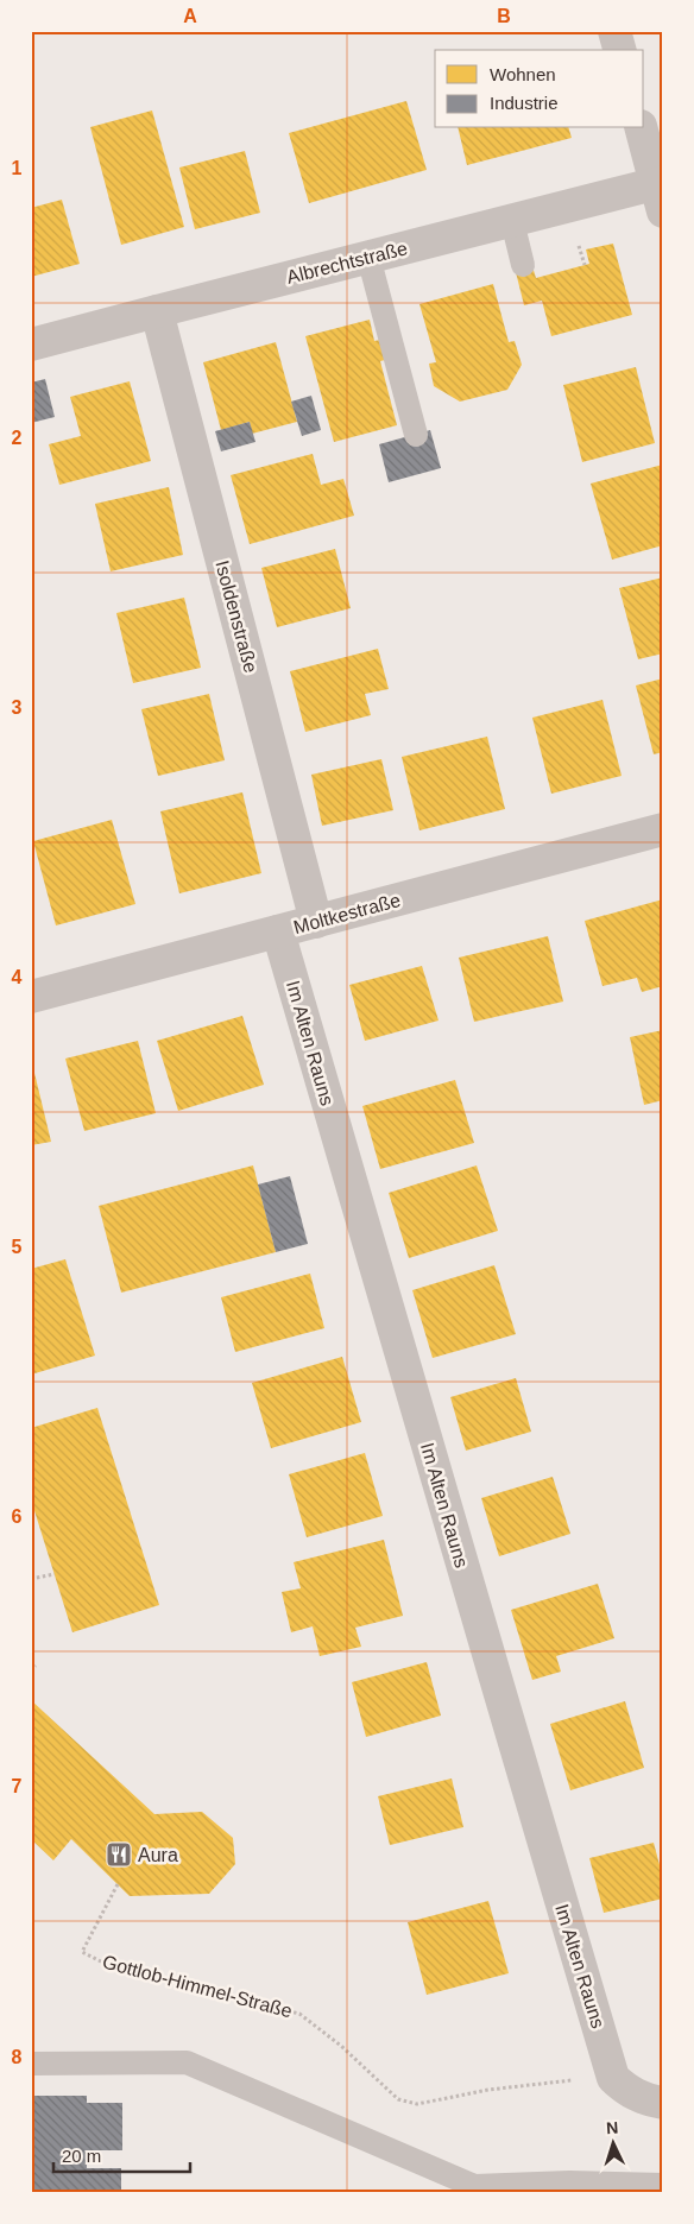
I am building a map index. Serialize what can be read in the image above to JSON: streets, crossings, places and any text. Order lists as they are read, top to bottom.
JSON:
{
  "streets": {
    "street": [
      "Albrechtstraße",
      "Isoldenstraße",
      "Moltkestraße",
      "Im Alten Rauns"
    ],
    "path": ["Gottlob-Himmel-Straße"]
  },
  "crossings": [
    ["Albrechtstraße", "Isoldenstraße"],
    ["Isoldenstraße", "Moltkestraße"],
    ["Moltkestraße", "Im Alten Rauns"],
    ["Im Alten Rauns", "Gottlob-Himmel-Straße"]
  ],
  "places": {
    "restaurant": ["Aura"]
  },
  "legend": ["Wohnen", "Industrie"],
  "scale_bar": "20 m",
  "north": "top",
  "grid": {
    "columns": ["A", "B"],
    "rows": [
      "1",
      "2",
      "3",
      "4",
      "5",
      "6",
      "7",
      "8"
    ]
  }
}
